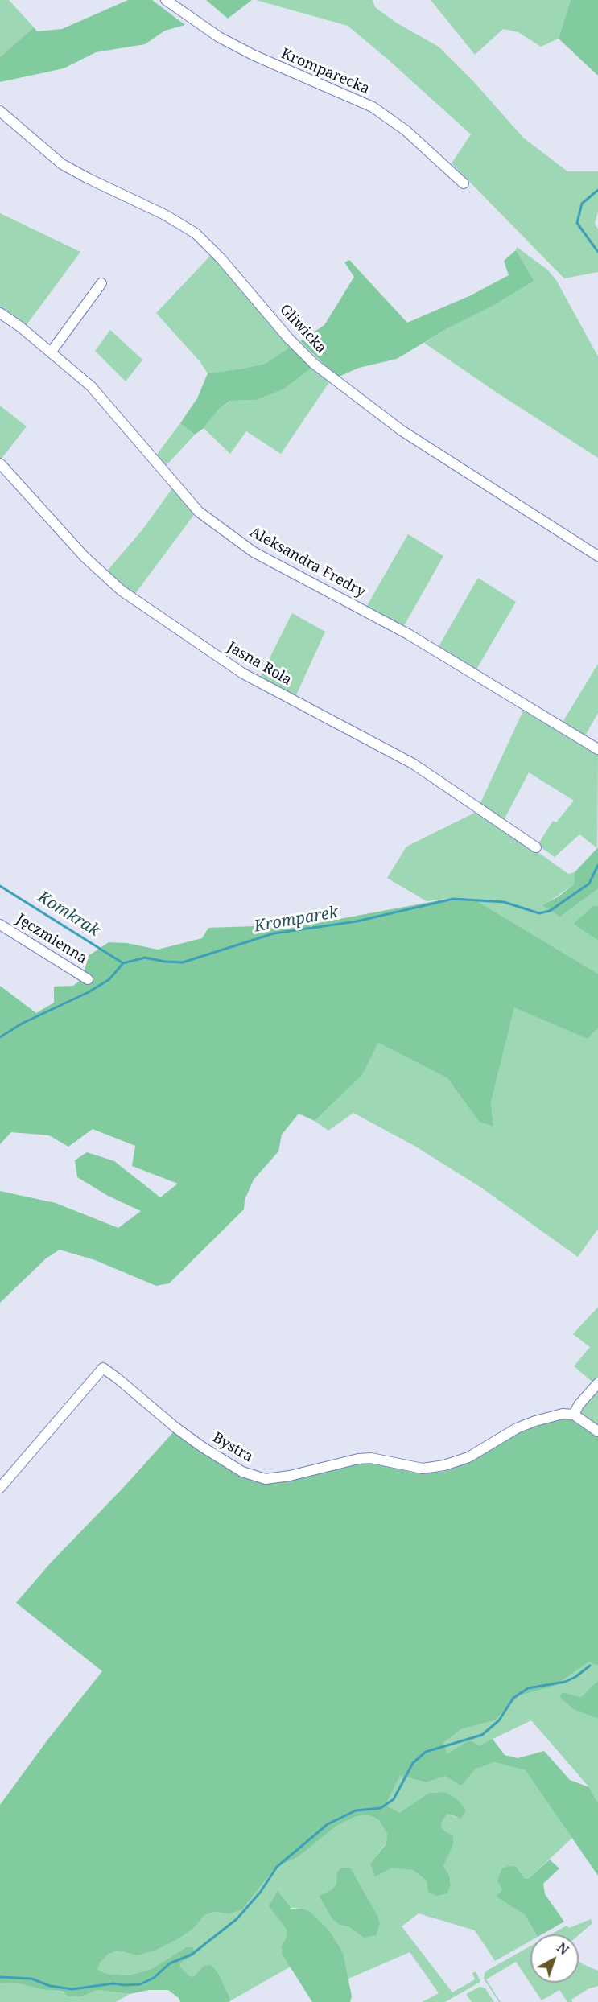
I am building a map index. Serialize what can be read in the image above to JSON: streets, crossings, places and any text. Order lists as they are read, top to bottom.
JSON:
{
  "streets": {
    "street": [
      "Kromparecka",
      "Gliwicka",
      "Aleksandra Fredry",
      "Jasna Rola",
      "Jęczmienna",
      "Bystra"
    ]
  },
  "water": ["Komkrak", "Kromparek"],
  "north": "top right"
}
